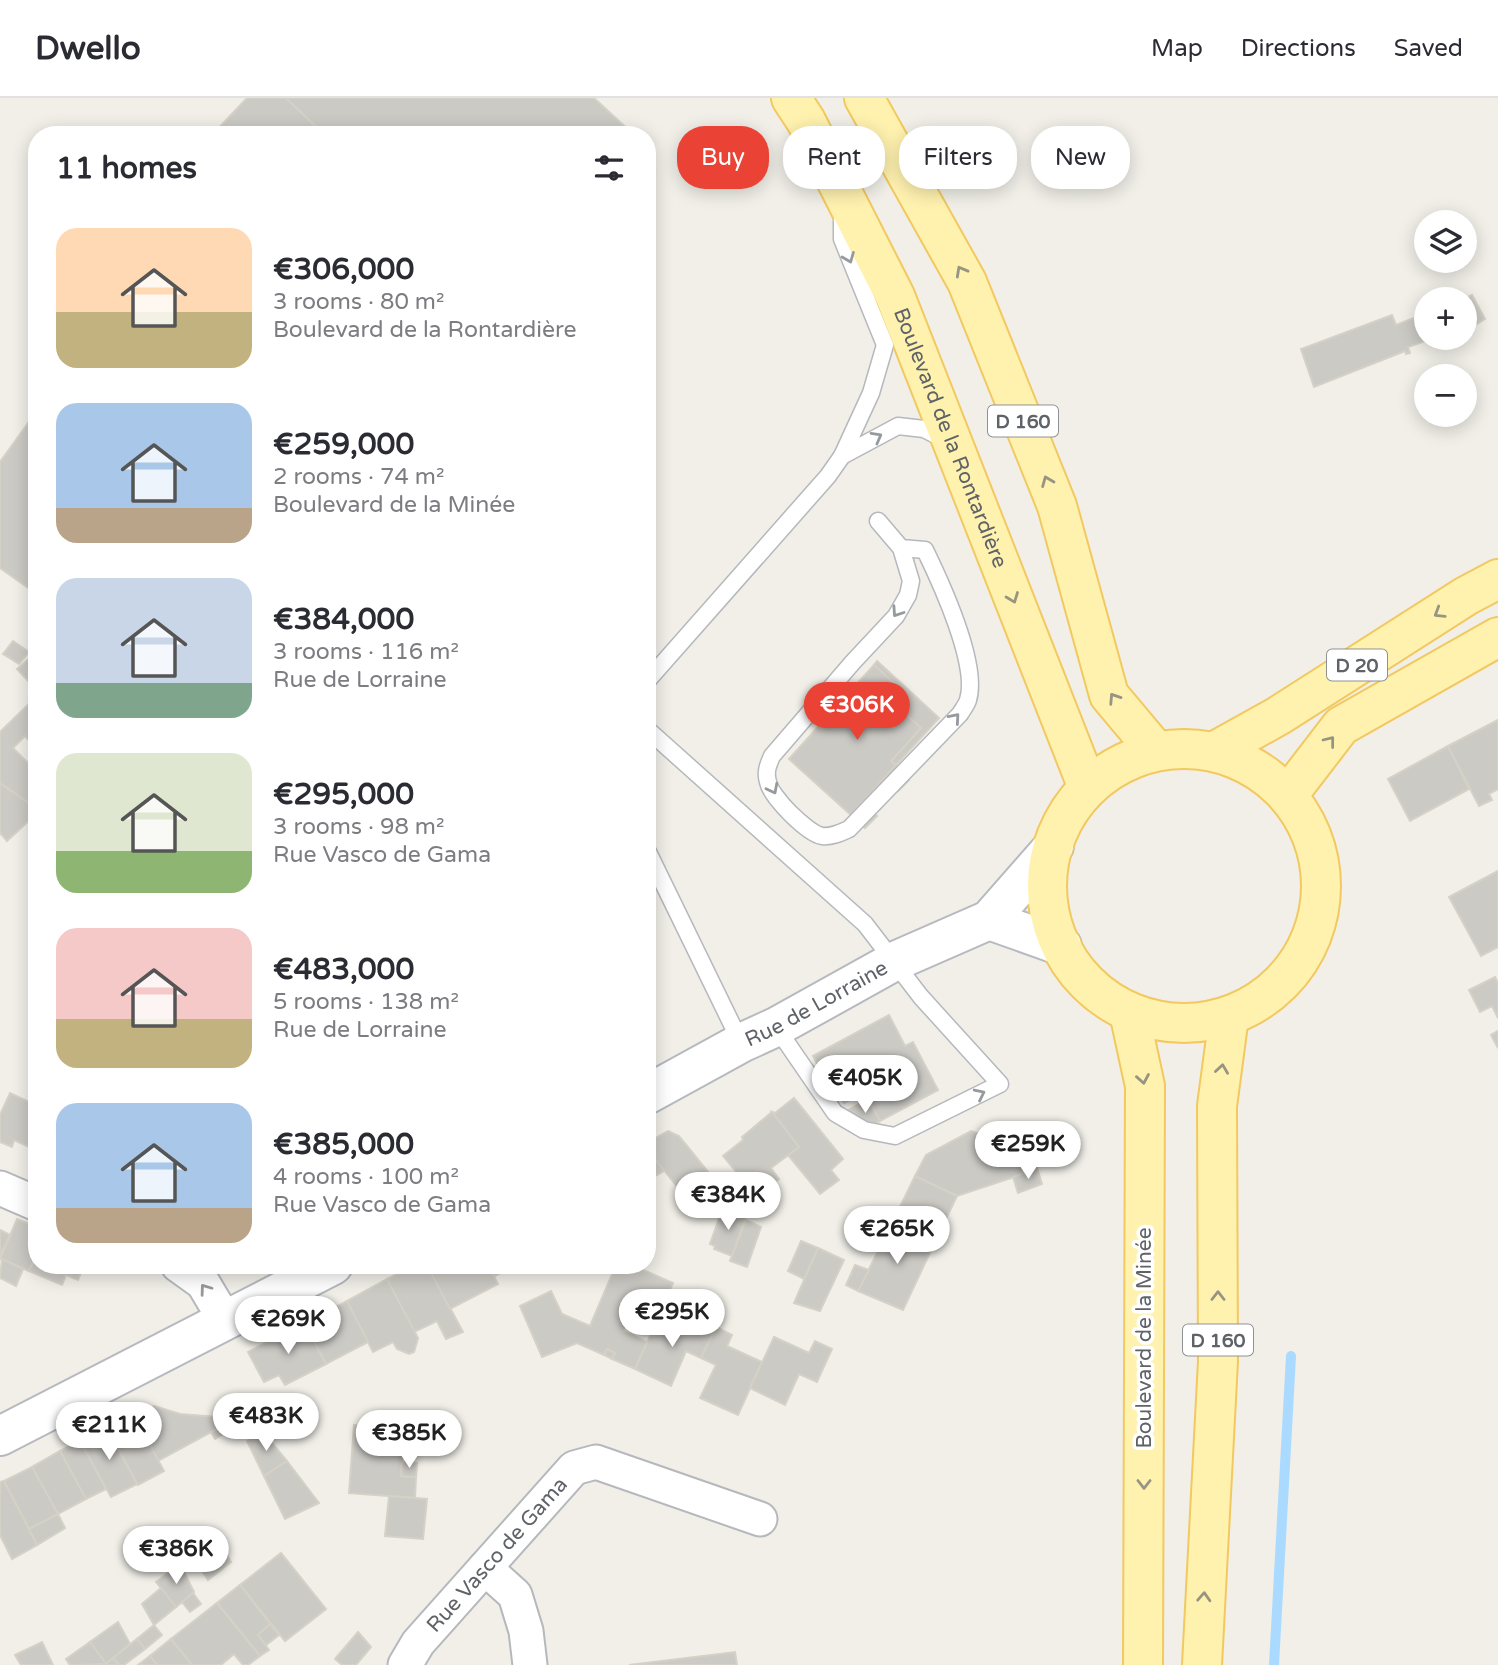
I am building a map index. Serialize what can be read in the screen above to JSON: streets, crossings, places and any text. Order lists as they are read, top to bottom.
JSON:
{
  "streets": {
    "main road": [
      "D 160",
      "Boulevard de la Rontardière",
      "D 20",
      "Rue de Lorraine",
      "Boulevard de la Minée"
    ],
    "street": ["Rue Vasco de Gama"]
  },
  "page": {
    "header": "Dwello",
    "nav": ["Map", "Directions", "Saved"],
    "chip": [
      "Buy",
      "Rent",
      "Filters",
      "New"
    ],
    "heading": "11 homes",
    "map_buttons": ["+", "−"],
    "list": [
      {
        "name": "€306,000",
        "note": "3 rooms · 80 m² · Boulevard de la Rontardière"
      },
      {
        "name": "€259,000",
        "note": "2 rooms · 74 m² · Boulevard de la Minée"
      },
      {
        "name": "€384,000",
        "note": "3 rooms · 116 m² · Rue de Lorraine"
      },
      {
        "name": "€295,000",
        "note": "3 rooms · 98 m² · Rue Vasco de Gama"
      },
      {
        "name": "€483,000",
        "note": "5 rooms · 138 m² · Rue de Lorraine"
      },
      {
        "name": "€385,000",
        "note": "4 rooms · 100 m² · Rue Vasco de Gama"
      }
    ],
    "price": [
      "€306K",
      "€405K",
      "€259K",
      "€384K",
      "€265K",
      "€295K",
      "€269K",
      "€483K",
      "€211K",
      "€385K",
      "€386K"
    ]
  }
}
